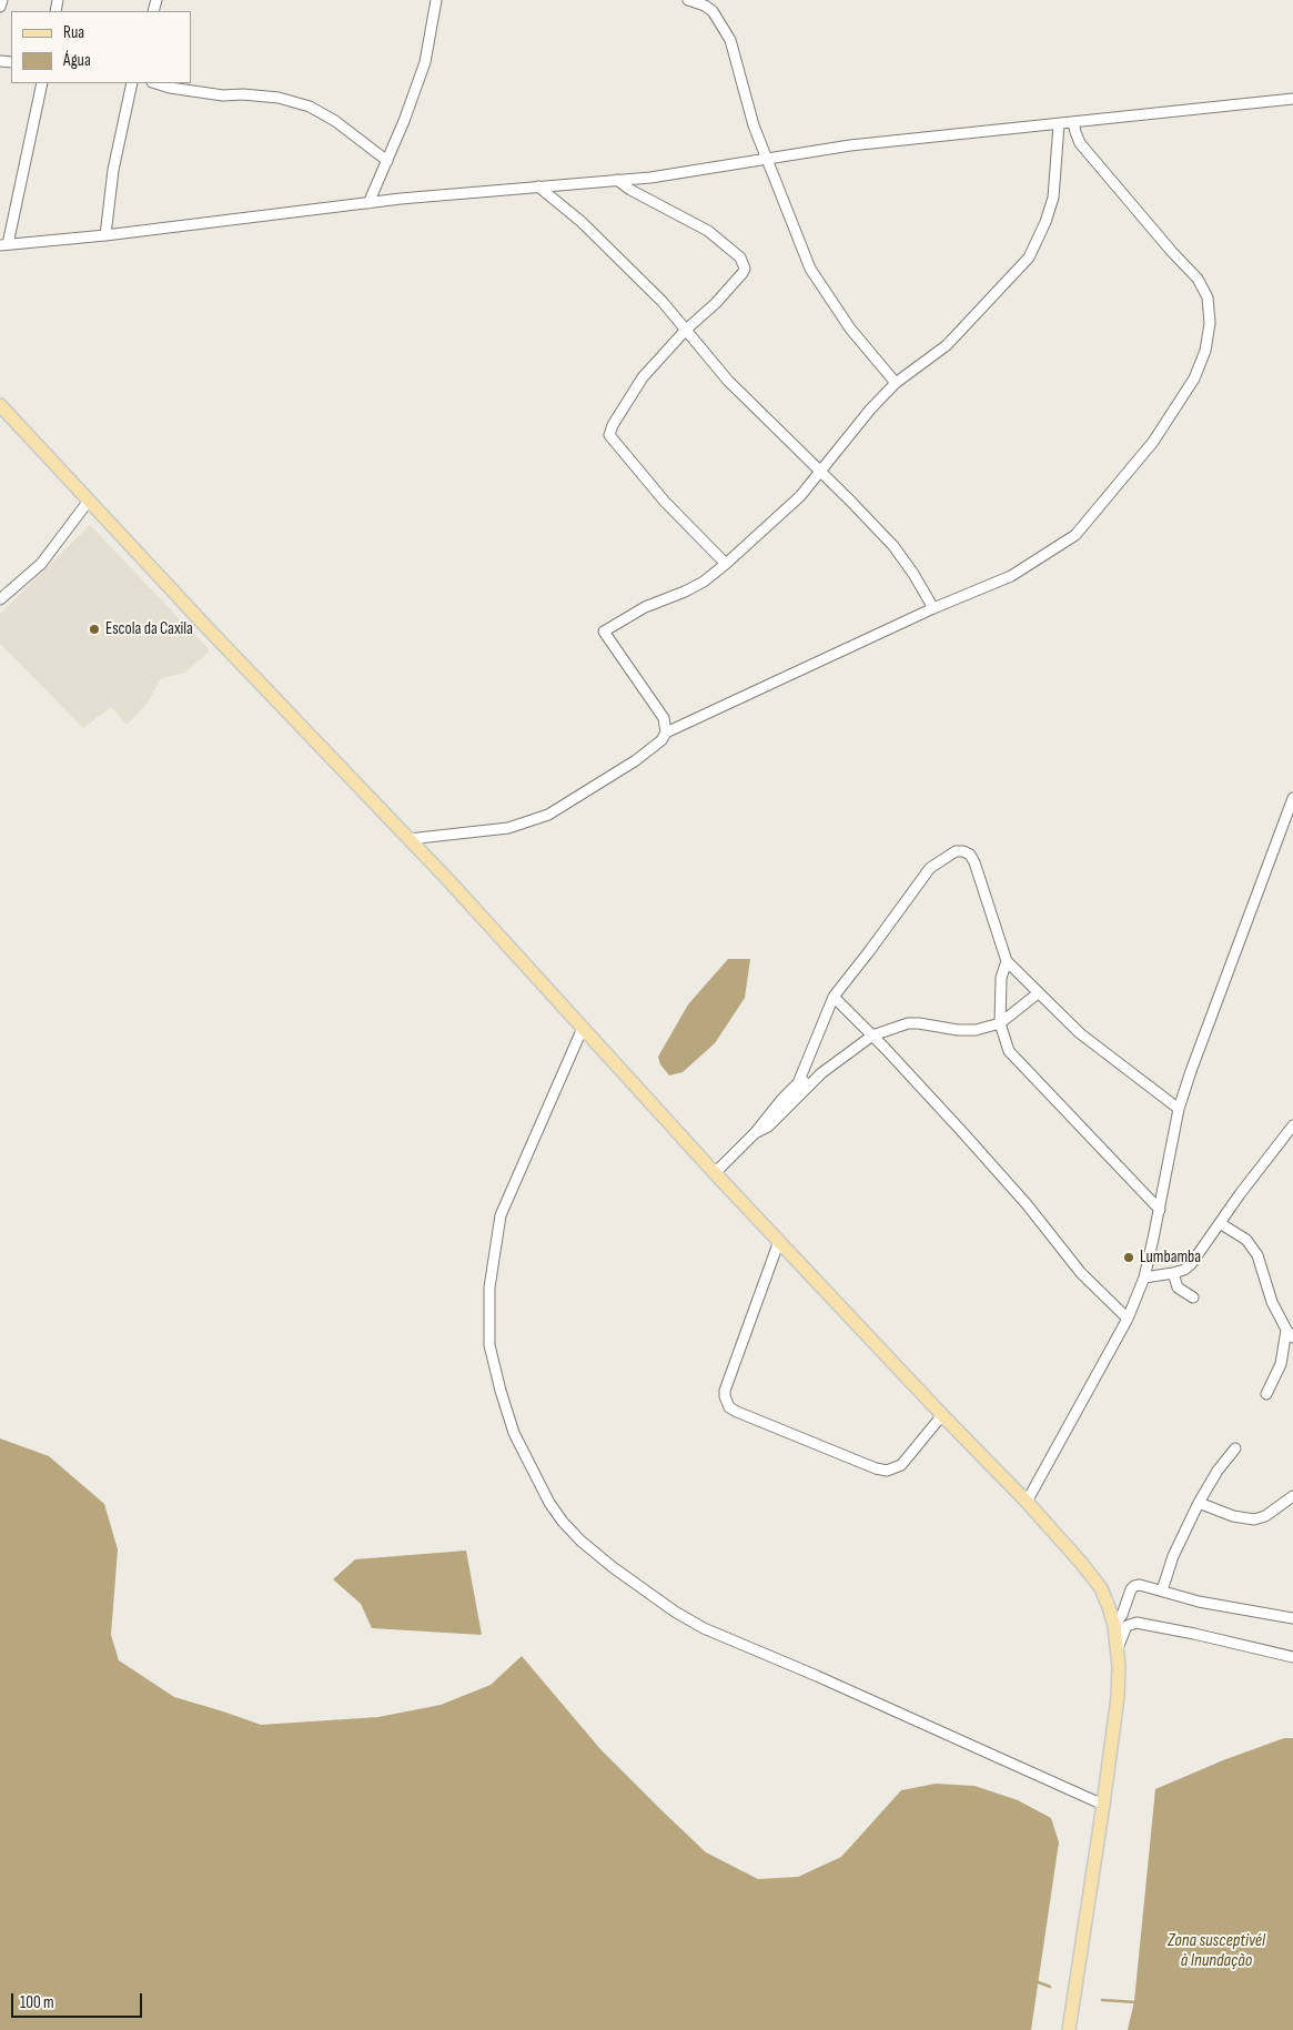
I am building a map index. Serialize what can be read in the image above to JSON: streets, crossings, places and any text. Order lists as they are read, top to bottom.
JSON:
{
  "water": ["Zona susceptivél à Inundação"],
  "places": ["Escola da Caxila", "Lumbamba"],
  "legend": ["Rua", "Água"],
  "scale_bar": "100 m"
}
